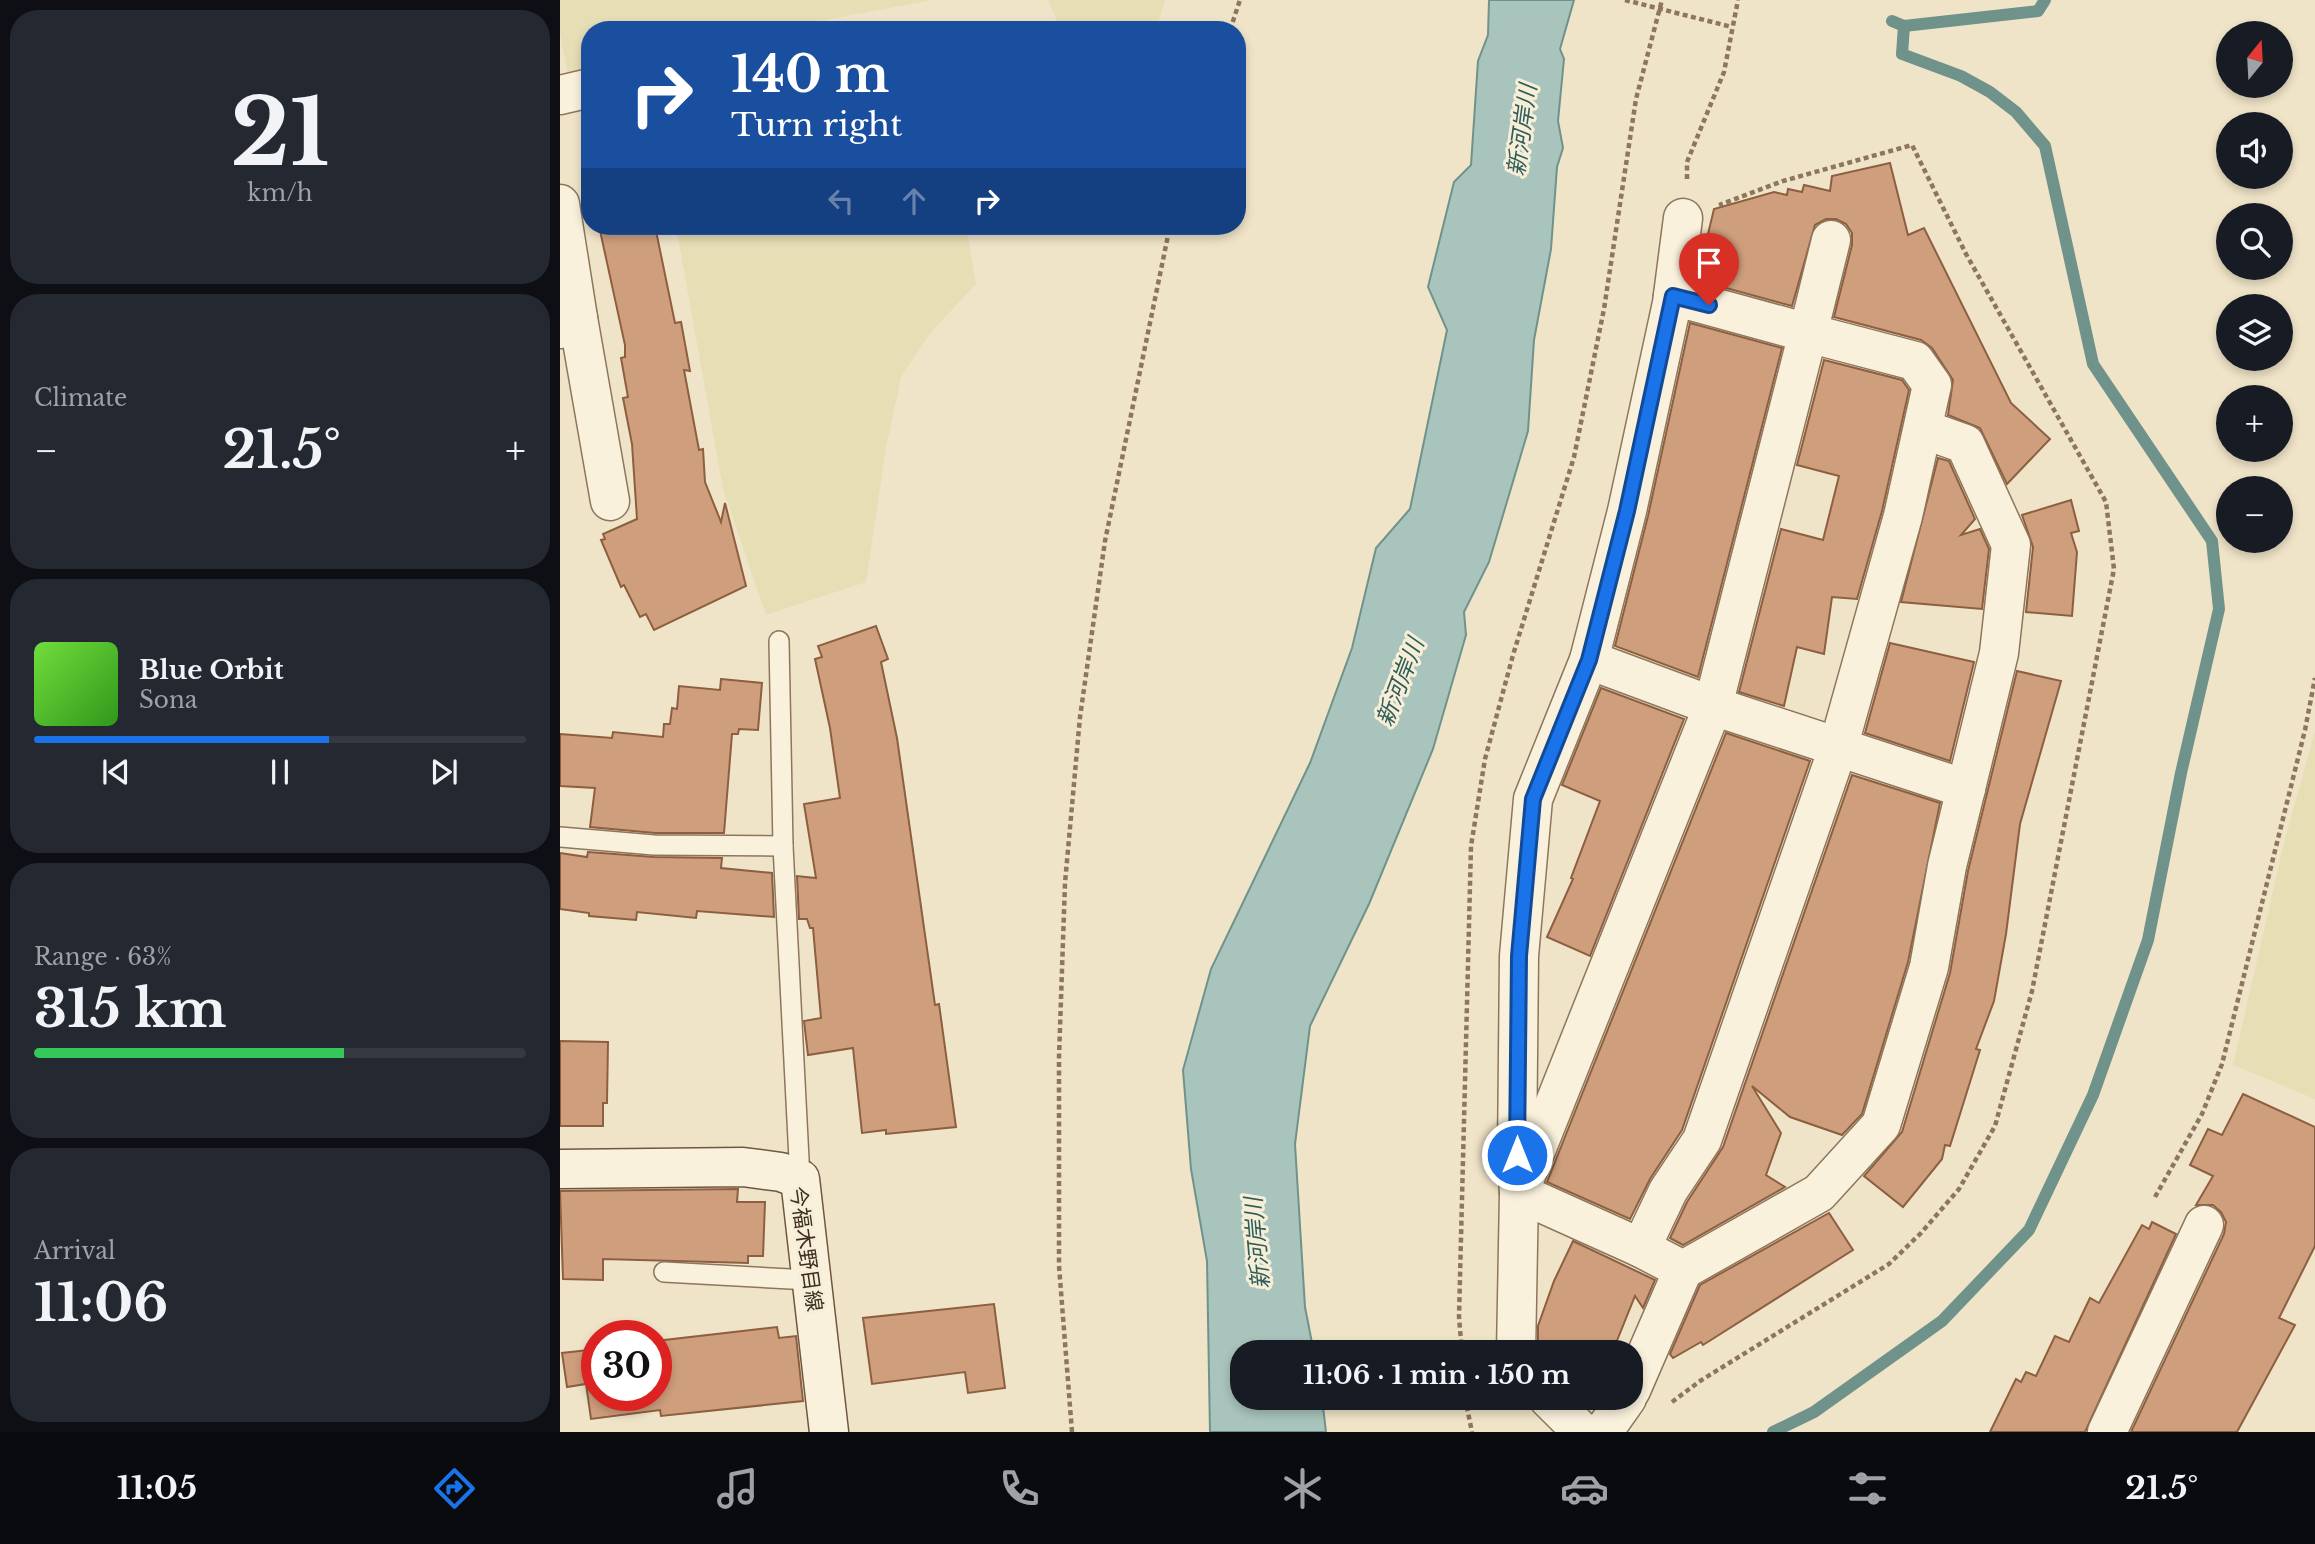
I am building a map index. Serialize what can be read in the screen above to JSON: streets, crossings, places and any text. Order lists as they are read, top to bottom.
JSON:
{
  "streets": {
    "street": ["今福木野目線"]
  },
  "water": ["新河岸川"],
  "north": "top",
  "page": {
    "tile": [
      ["21", "km/h"],
      "Climate",
      ["Range · 63%", "315 km"],
      ["Arrival", "11:06"]
    ],
    "map_buttons": ["+", "−"],
    "turn": ["140 m", "Turn right"],
    "heat": ["−", "21.5°", "+"],
    "song": ["Blue Orbit", "Sona"],
    "limit": "30",
    "trip": "11:06 · 1 min · 150 m",
    "tabs": ["11:05", "21.5°"]
  }
}
